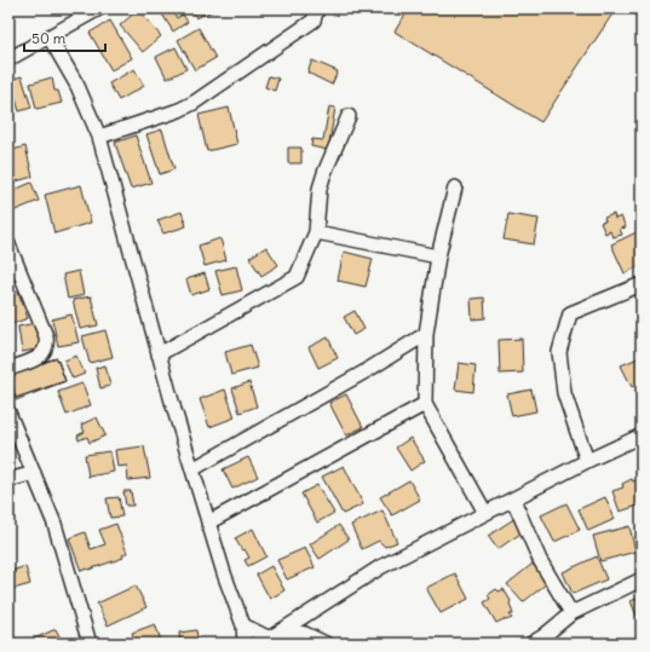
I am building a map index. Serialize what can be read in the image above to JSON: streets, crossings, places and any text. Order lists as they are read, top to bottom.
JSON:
{
  "scale_bar": "50 m"
}
